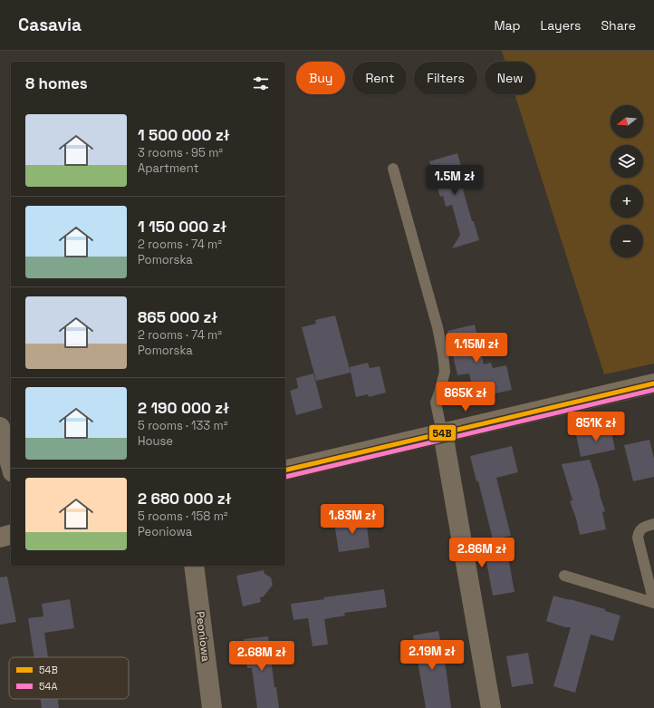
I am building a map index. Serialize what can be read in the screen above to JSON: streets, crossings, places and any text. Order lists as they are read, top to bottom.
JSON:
{
  "streets": {
    "street": ["Peoniowa"]
  },
  "lines": ["transit line 54B", "transit line 54A"],
  "legend": ["54B", "54A"],
  "north": "left",
  "page": {
    "header": "Casavia",
    "nav": ["Map", "Layers", "Share"],
    "chip": [
      "Buy",
      "Rent",
      "Filters",
      "New"
    ],
    "heading": "8 homes",
    "map_buttons": ["+", "−"],
    "list": [
      {
        "name": "1 500 000 zł",
        "note": "3 rooms · 95 m² · Apartment"
      },
      {
        "name": "1 150 000 zł",
        "note": "2 rooms · 74 m² · Pomorska"
      },
      {
        "name": "865 000 zł",
        "note": "2 rooms · 74 m² · Pomorska"
      },
      {
        "name": "2 190 000 zł",
        "note": "5 rooms · 133 m² · House"
      },
      {
        "name": "2 680 000 zł",
        "note": "5 rooms · 158 m² · Peoniowa"
      }
    ],
    "price": [
      "1.5M zł",
      "1.15M zł",
      "865K zł",
      "851K zł",
      "1.83M zł",
      "2.86M zł",
      "2.19M zł",
      "2.68M zł"
    ]
  }
}
